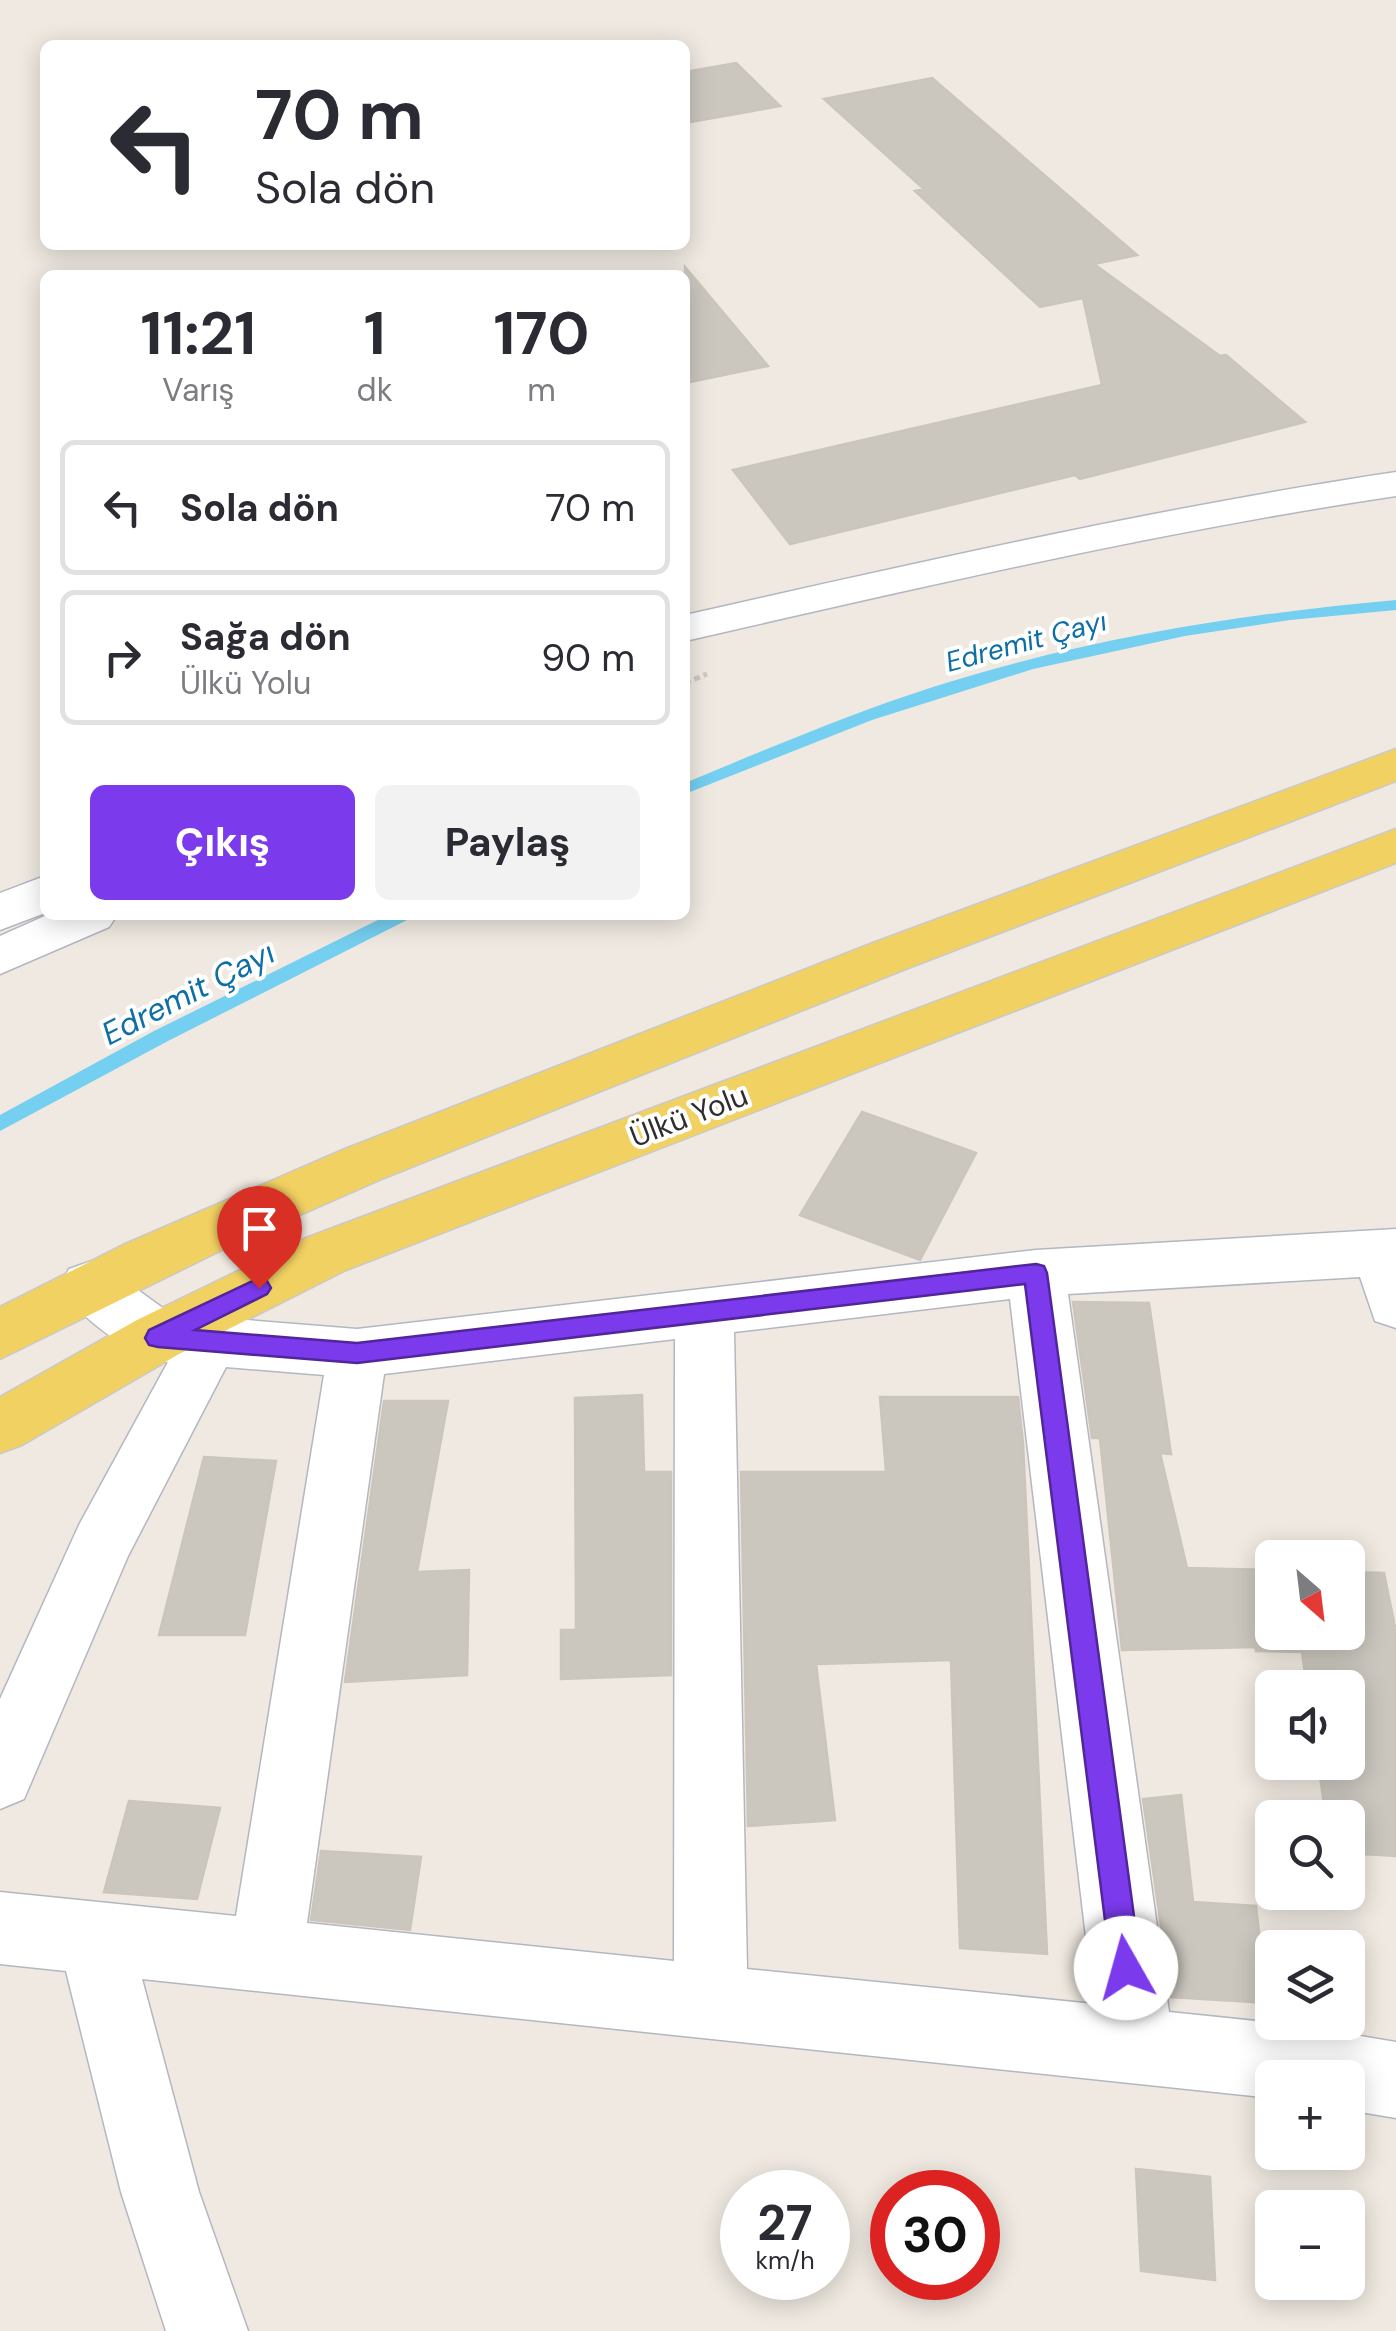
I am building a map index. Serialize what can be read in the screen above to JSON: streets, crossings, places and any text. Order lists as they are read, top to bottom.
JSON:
{
  "streets": {
    "main road": ["Ülkü Yolu"]
  },
  "water": ["Edremit Çayı"],
  "north": "bottom right",
  "page": {
    "turn": ["70 m", "Sola dön"],
    "eta": [
      "11:21",
      "Varış",
      "1",
      "dk",
      "170",
      "m"
    ],
    "list": [
      {
        "name": "Sola dön",
        "value": "70 m"
      },
      {
        "name": "Sağa dön",
        "note": "Ülkü Yolu",
        "value": "90 m"
      }
    ],
    "buttons": ["Çıkış", "Paylaş"],
    "map_buttons": ["+", "−"],
    "speed": "27 km/h",
    "limit": "30"
  }
}
